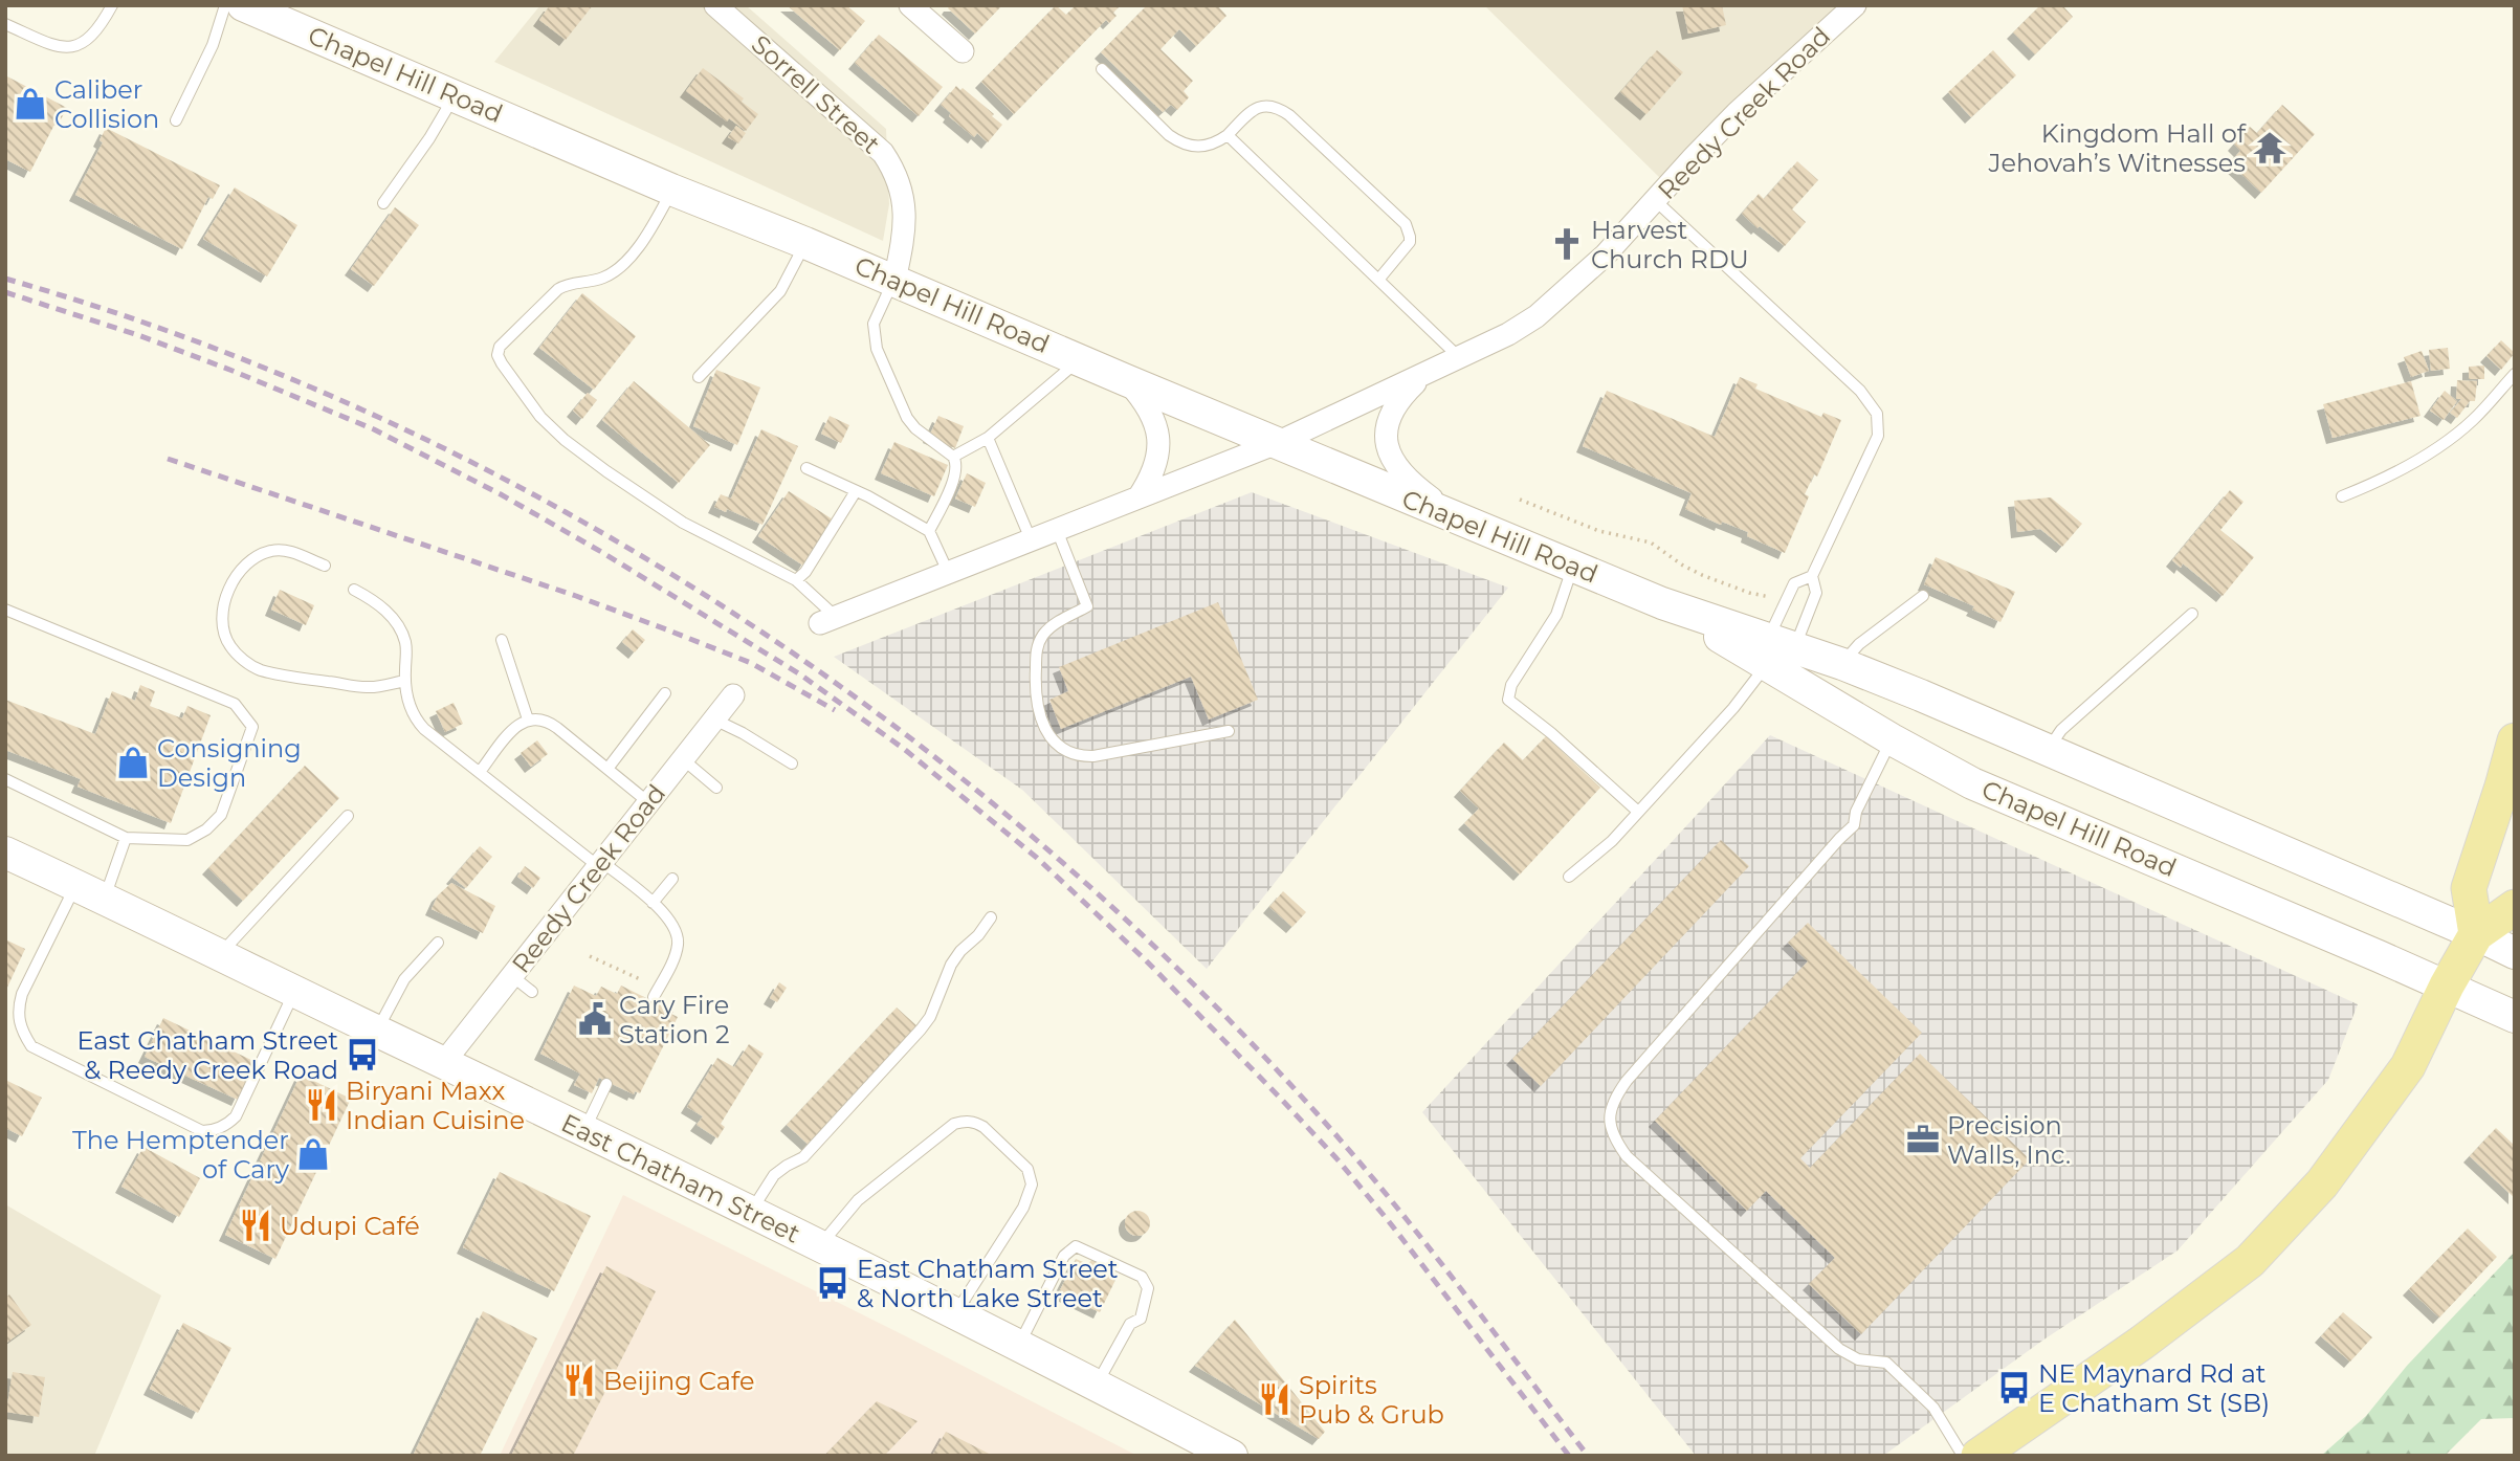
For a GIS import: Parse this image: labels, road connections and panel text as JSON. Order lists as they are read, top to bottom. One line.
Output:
{"streets":{"main road":["Chapel Hill Road","East Chatham Street"],"street":["Sorrell Street","Reedy Creek Road"]},"crossings":[["Chapel Hill Road","Sorrell Street"],["Chapel Hill Road","Reedy Creek Road"],["Reedy Creek Road","East Chatham Street"]],"places":{"shop":["Caliber Collision","Consigning Design","The Hemptender of Cary"],"temple":["Kingdom Hall of Jehovah’s Witnesses"],"church":["Harvest Church RDU"],"public building":["Cary Fire Station 2"],"bus stop":["East Chatham Street & Reedy Creek Road","East Chatham Street & North Lake Street","NE Maynard Rd at E Chatham St (SB)"],"restaurant":["Biryani Maxx Indian Cuisine","Udupi Café","Beijing Cafe","Spirits Pub & Grub"],"office":["Precision Walls, Inc."]}}
